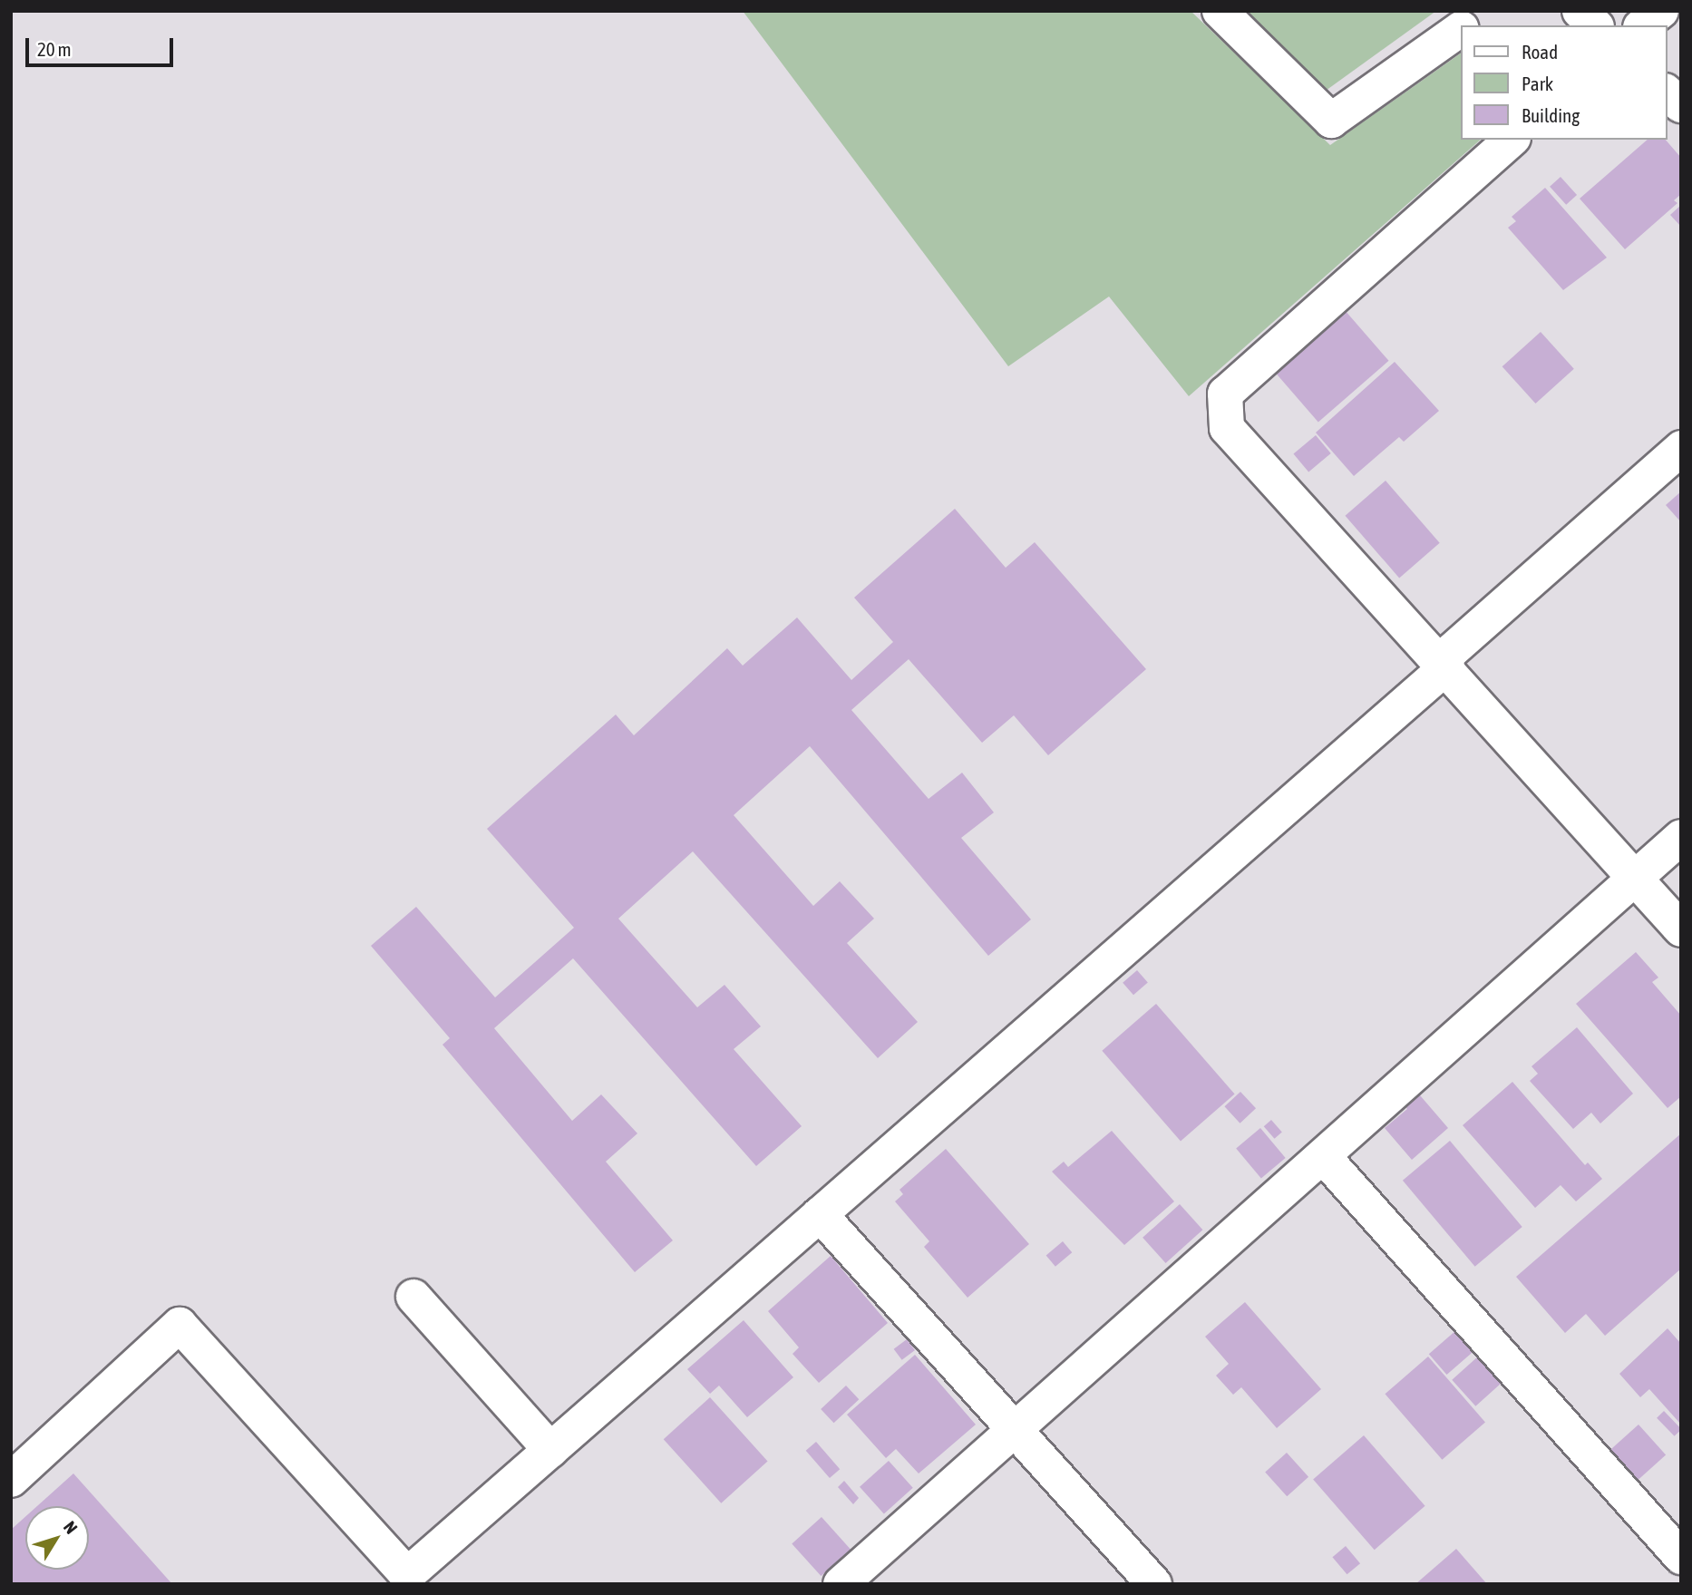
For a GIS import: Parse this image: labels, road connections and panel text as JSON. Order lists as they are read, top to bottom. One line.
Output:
{"legend":["Road","Park","Building"],"scale_bar":"20 m","north":"top right"}
